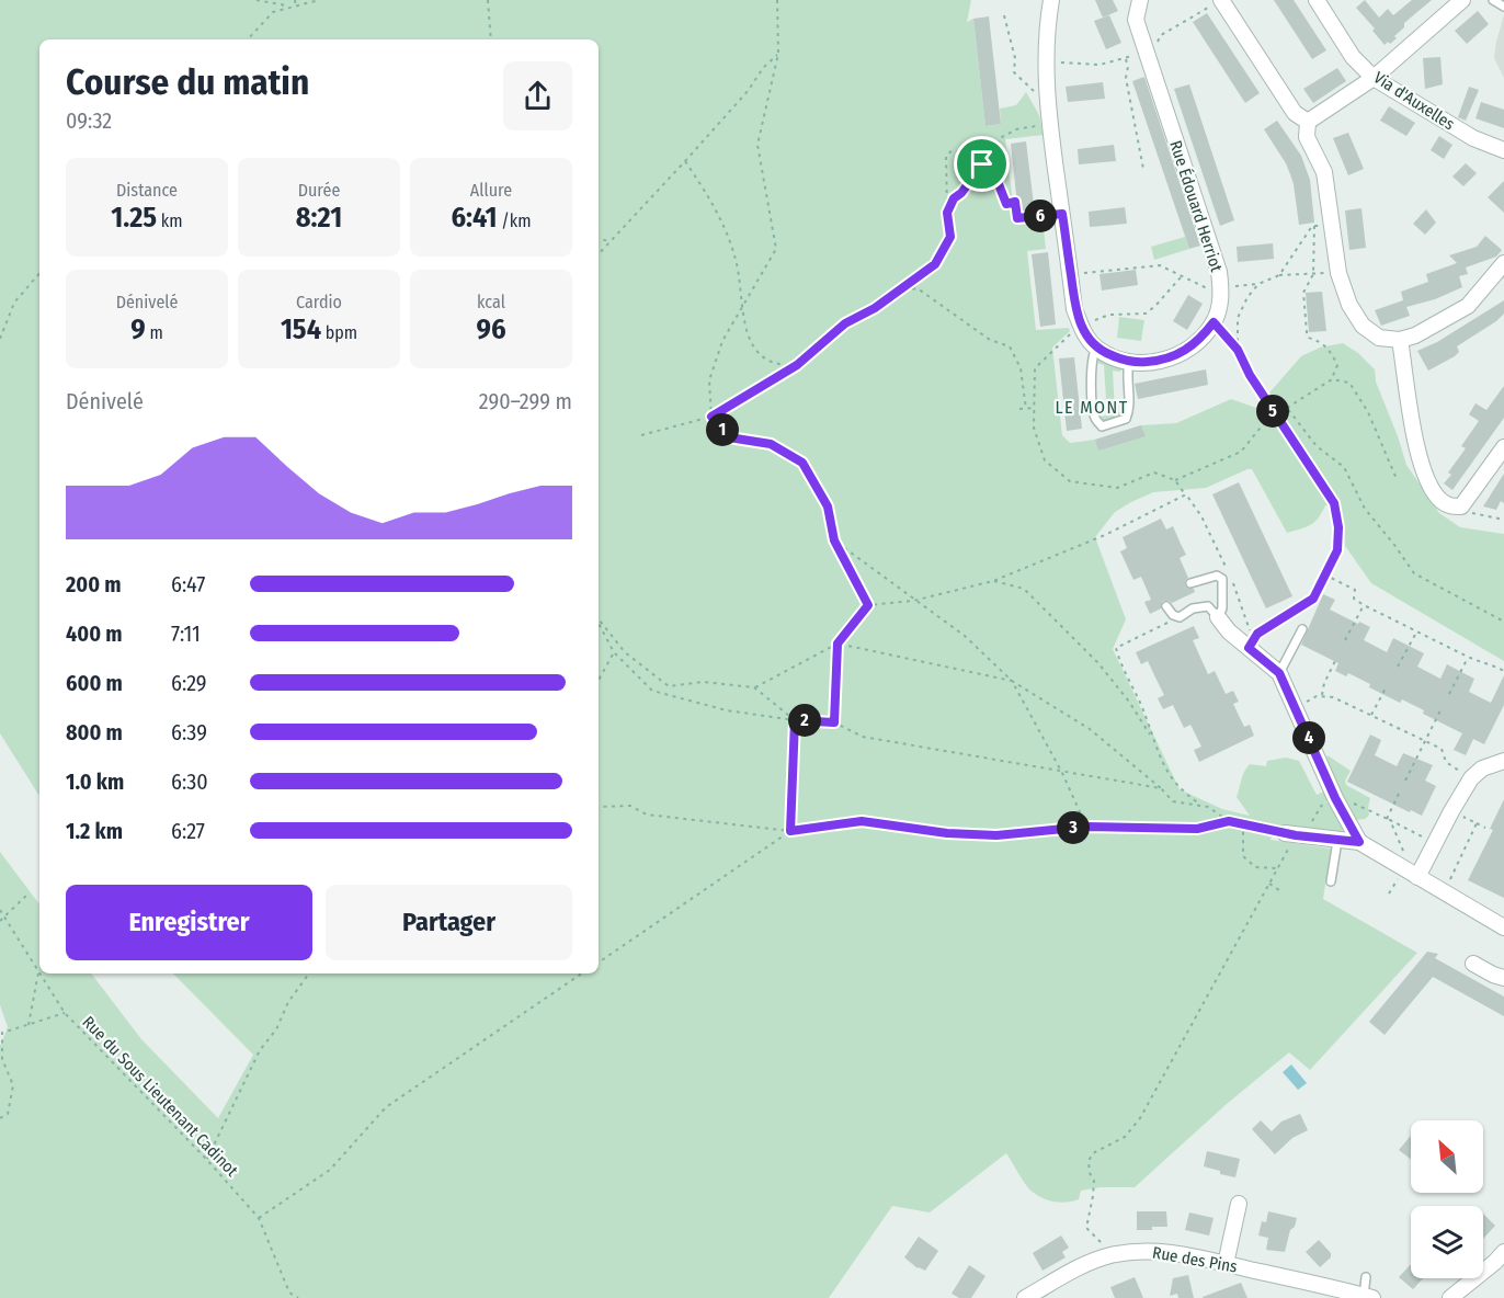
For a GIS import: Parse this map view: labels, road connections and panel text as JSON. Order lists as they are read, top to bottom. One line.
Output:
{"streets":{"street":["Via d'Auxelles","Rue Édouard Herriot","Rue des Pins"],"path":["Rue du Sous Lieutenant Cadinot"]},"districts":["LE MONT"],"north":"top left","page":{"heading":["Course du matin","09:32"],"stats":[["Distance","1.25 km"],["Durée","8:21"],["Allure","6:41 /km"],["Dénivelé","9 m"],["Cardio","154 bpm"],["kcal","96"]],"pins":["6","5","1","2","4","3"],"chart":["Dénivelé","290–299 m"],"list":[{"name":"200 m","note":"6:47"},{"name":"400 m","note":"7:11"},{"name":"600 m","note":"6:29"},{"name":"800 m","note":"6:39"},{"name":"1.0 km","note":"6:30"},{"name":"1.2 km","note":"6:27"}],"buttons":["Enregistrer","Partager"]}}
